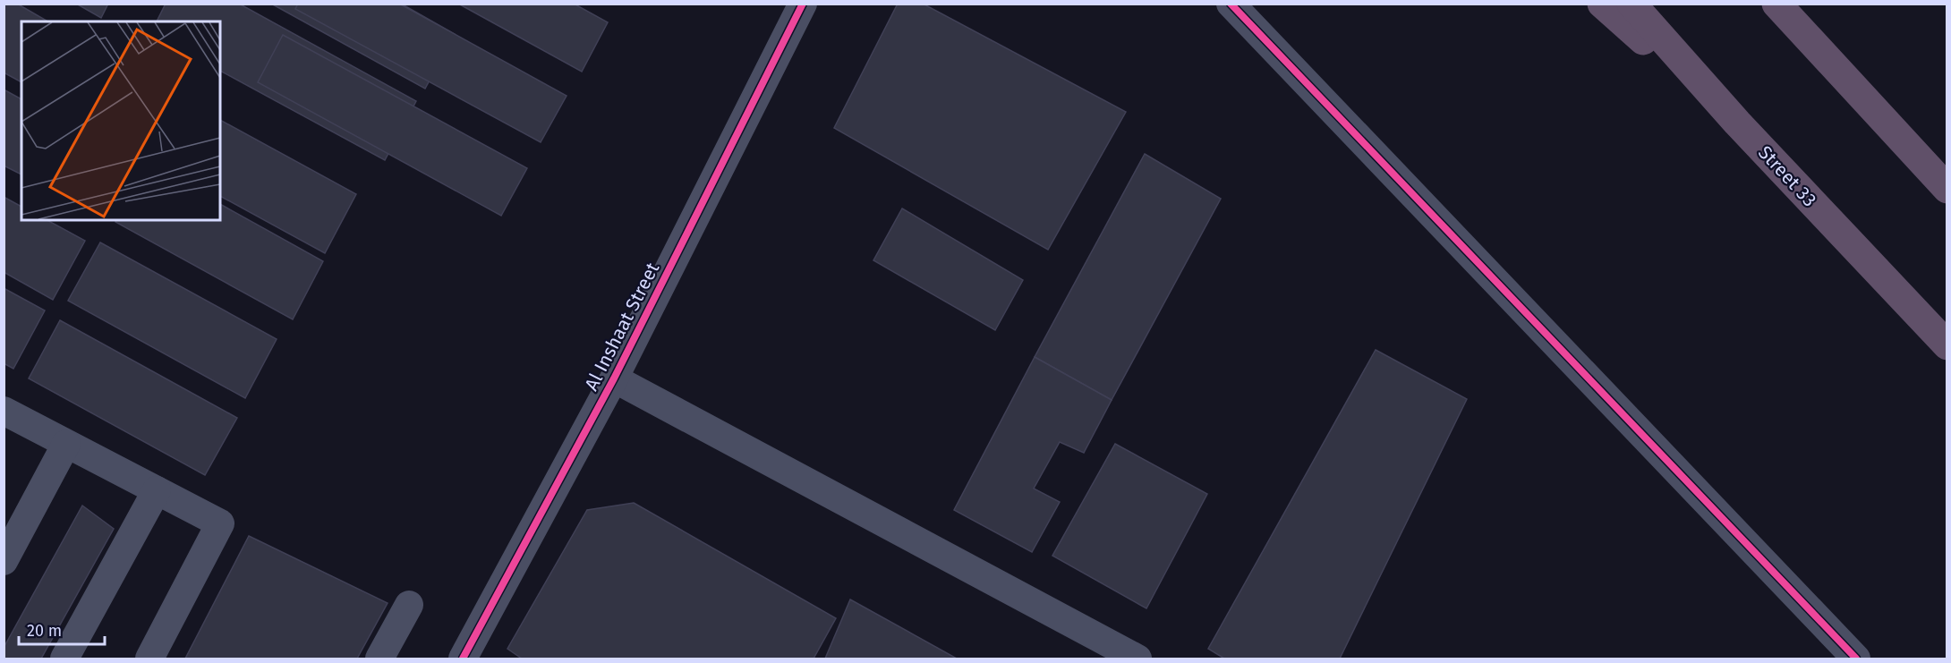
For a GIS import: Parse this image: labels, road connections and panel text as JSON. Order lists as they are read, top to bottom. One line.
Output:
{"streets":{"highway":["Street 33"],"street":["Al Inshaat Street"]},"scale_bar":"20 m"}
